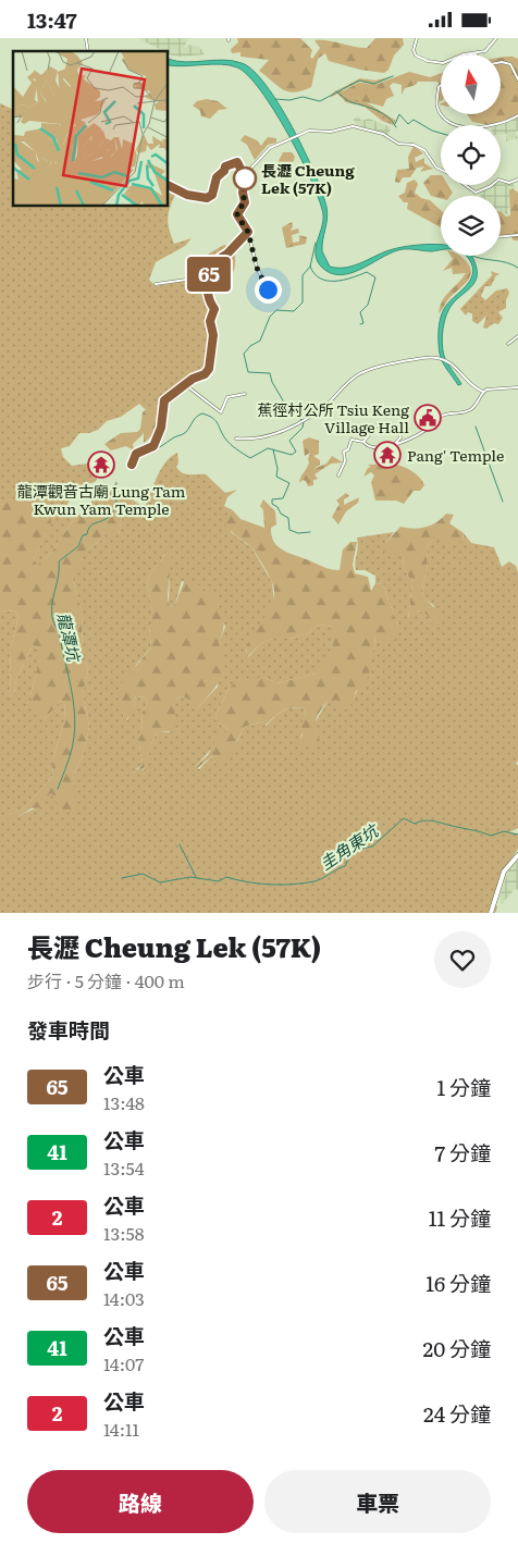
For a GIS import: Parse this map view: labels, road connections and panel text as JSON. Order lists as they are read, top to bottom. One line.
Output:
{"water":["龍潭坑","圭角東坑"],"places":{"other":["長瀝 Cheung Lek (57K)"],"public building":["蕉徑村公所 Tsiu Keng Village Hall"],"temple":["Pang' Temple","龍潭觀音古廟 Lung Tam Kwun Yam Temple"]},"lines":["bus line 65"],"north":"top","page":{"status":"13:47","on_map":"65","heading":[["長瀝 Cheung Lek (57K)","步行 · 5 分鐘 · 400 m"],"發車時間"],"list":[{"mark":"65","name":"公車","note":"13:48","value":"1 分鐘"},{"mark":"41","name":"公車","note":"13:54","value":"7 分鐘"},{"mark":"2","name":"公車","note":"13:58","value":"11 分鐘"},{"mark":"65","name":"公車","note":"14:03","value":"16 分鐘"},{"mark":"41","name":"公車","note":"14:07","value":"20 分鐘"},{"mark":"2","name":"公車","note":"14:11","value":"24 分鐘"}],"buttons":["路線","車票"]}}
